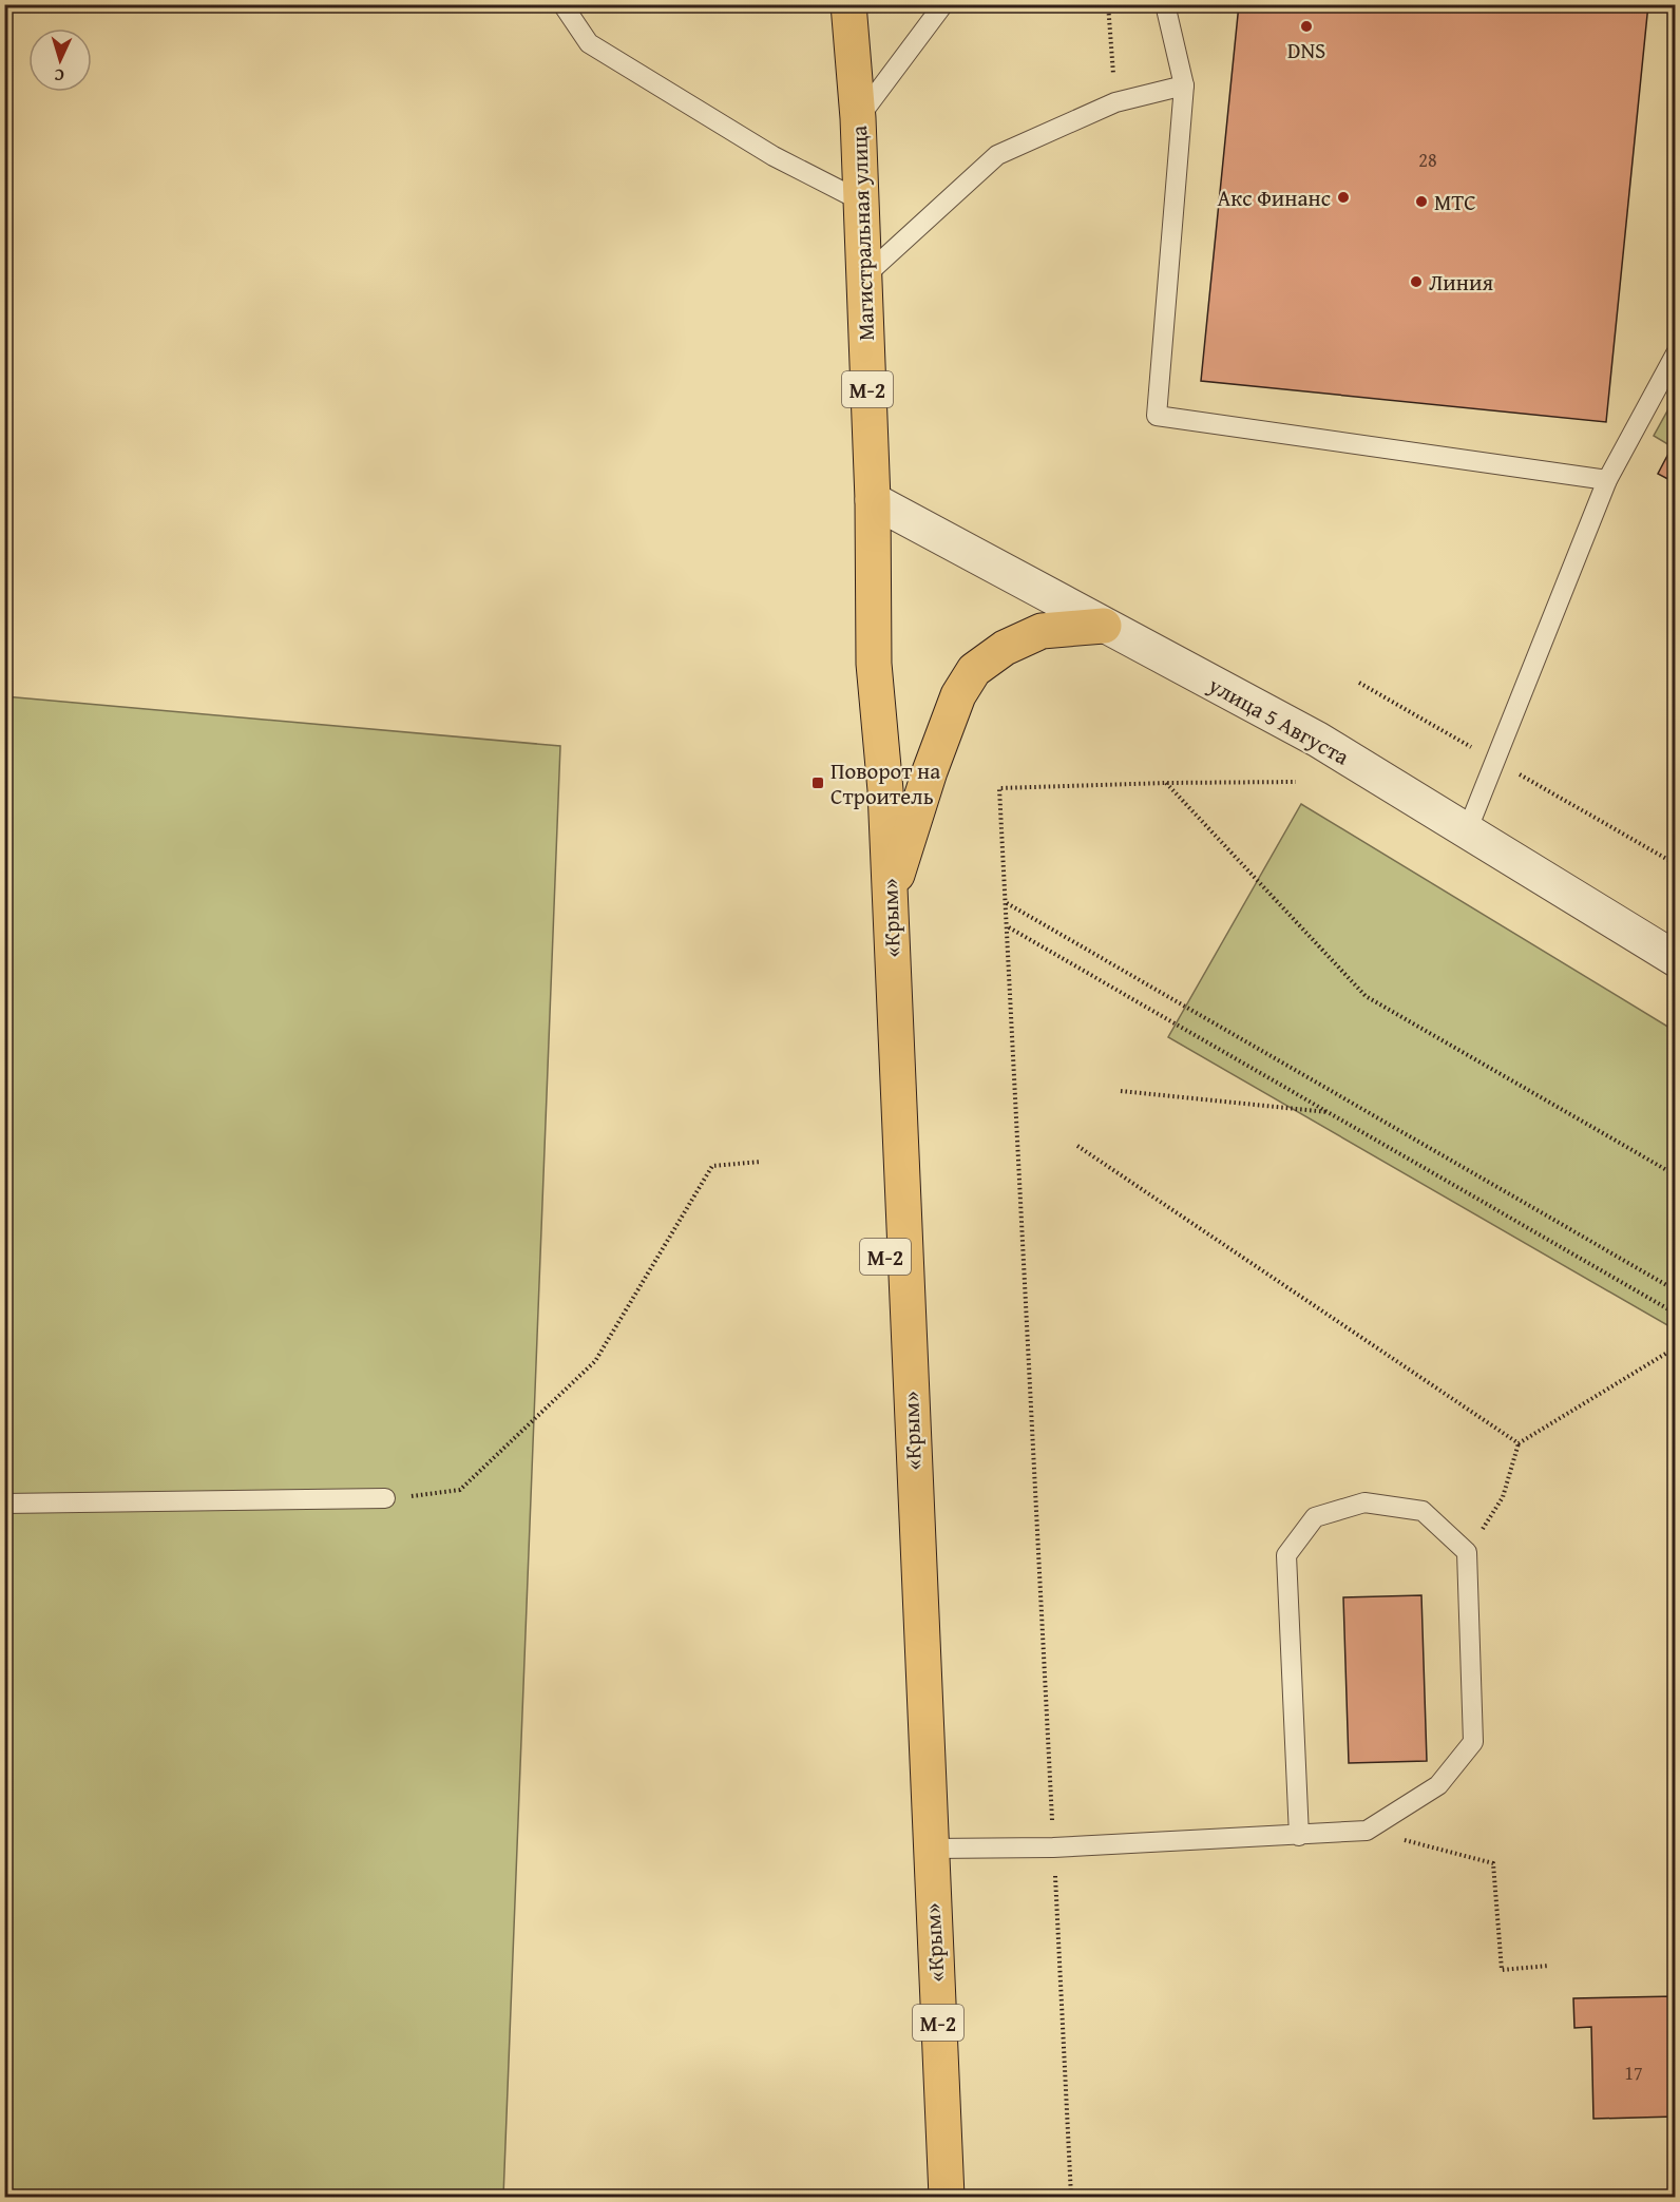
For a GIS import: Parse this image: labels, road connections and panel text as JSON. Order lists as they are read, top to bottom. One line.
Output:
{"streets":{"highway":["Магистральная улица","М-2","«Крым»"],"street":["улица 5 Августа"]},"crossings":[["Магистральная улица","улица 5 Августа"],["Магистральная улица","«Крым»"],["улица 5 Августа","«Крым»"]],"places":{"other":["DNS","Акс Финанс","МТС","Линия"],"transit":["Поворот на Строитель"]},"house_numbers":["28","17"],"north":"bottom"}
